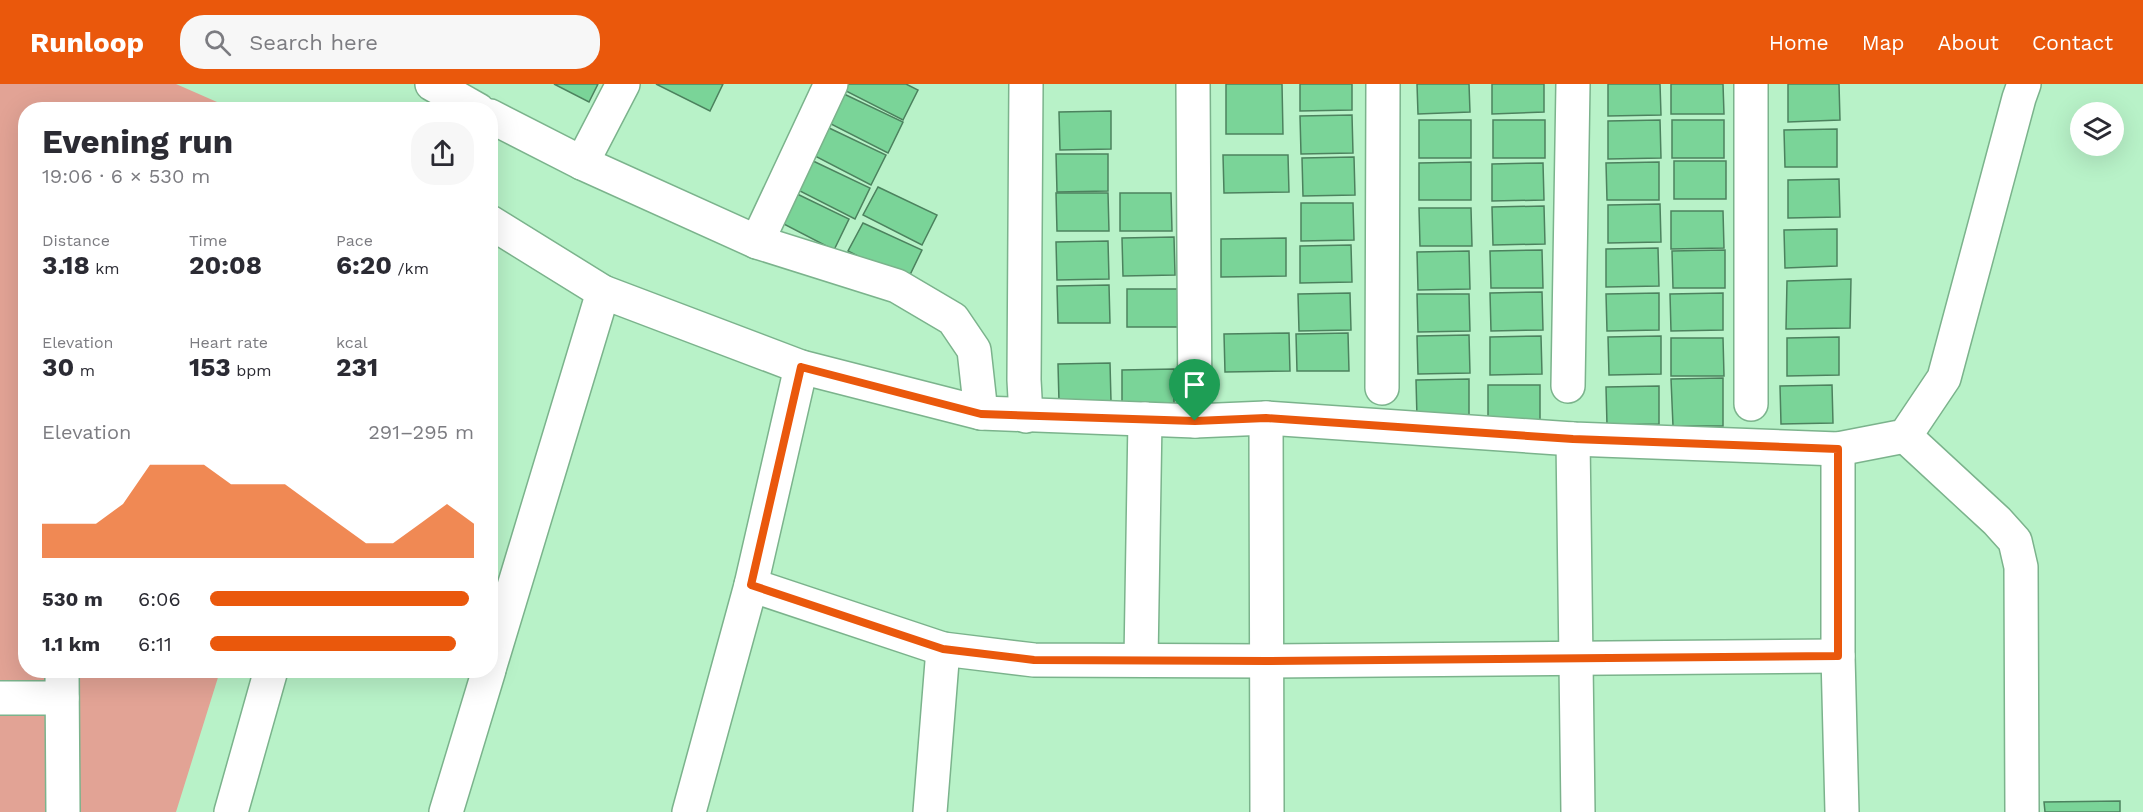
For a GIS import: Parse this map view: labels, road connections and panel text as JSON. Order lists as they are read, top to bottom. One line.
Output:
{"page":{"header":"Runloop","search":"Search here","nav":["Home","Map","About","Contact"],"heading":["Evening run","19:06 · 6 × 530 m"],"stats":[["Distance","3.18 km"],["Time","20:08"],["Pace","6:20 /km"],["Elevation","30 m"],["Heart rate","153 bpm"],["kcal","231"]],"chart":["Elevation","291–295 m"],"list":[{"name":"530 m","note":"6:06"},{"name":"1.1 km","note":"6:11"}]}}
